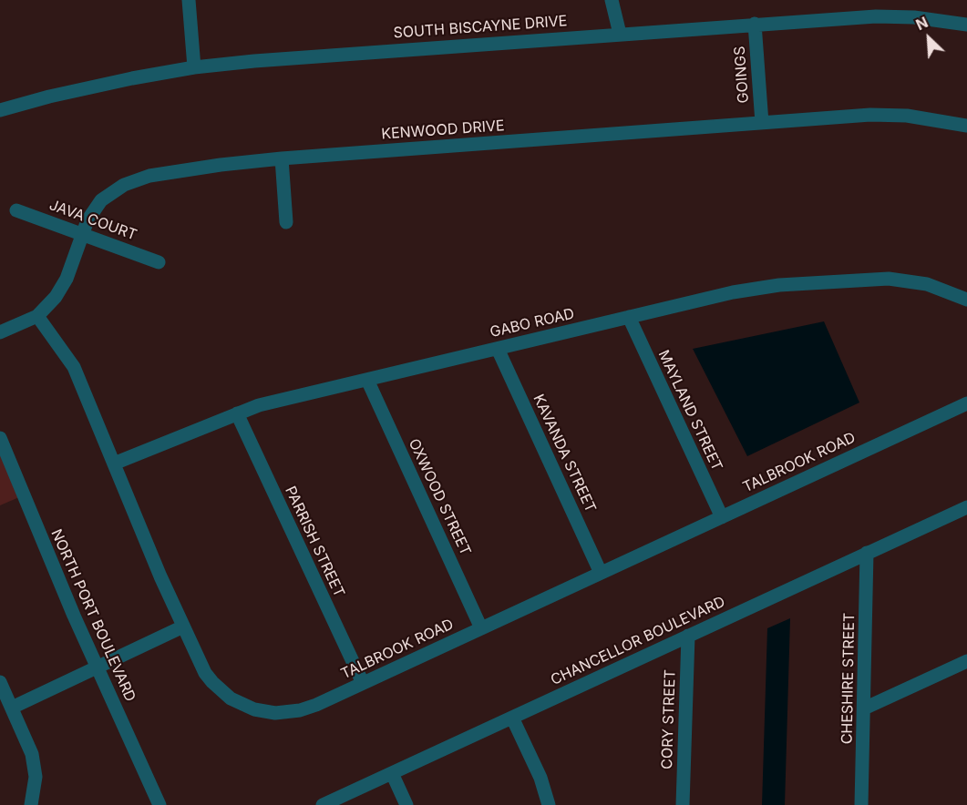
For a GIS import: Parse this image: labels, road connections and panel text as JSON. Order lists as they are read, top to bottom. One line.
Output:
{"streets":{"street":["SOUTH BISCAYNE DRIVE","GOINGS","KENWOOD DRIVE","JAVA COURT","GABO ROAD","MAYLAND STREET","KAVANDA STREET","TALBROOK ROAD","OXWOOD STREET","PARRISH STREET","NORTH PORT BOULEVARD","CHANCELLOR BOULEVARD","CHESHIRE STREET","CORY STREET"]},"crossings":[["SOUTH BISCAYNE DRIVE","GOINGS"],["GOINGS","KENWOOD DRIVE"],["KENWOOD DRIVE","JAVA COURT"],["KENWOOD DRIVE","TALBROOK ROAD"],["GABO ROAD","MAYLAND STREET"],["GABO ROAD","KAVANDA STREET"],["GABO ROAD","TALBROOK ROAD"],["GABO ROAD","OXWOOD STREET"],["GABO ROAD","PARRISH STREET"],["MAYLAND STREET","TALBROOK ROAD"],["KAVANDA STREET","TALBROOK ROAD"],["TALBROOK ROAD","OXWOOD STREET"],["TALBROOK ROAD","PARRISH STREET"],["CHANCELLOR BOULEVARD","CHESHIRE STREET"],["CHANCELLOR BOULEVARD","CORY STREET"]],"north":"top left"}
